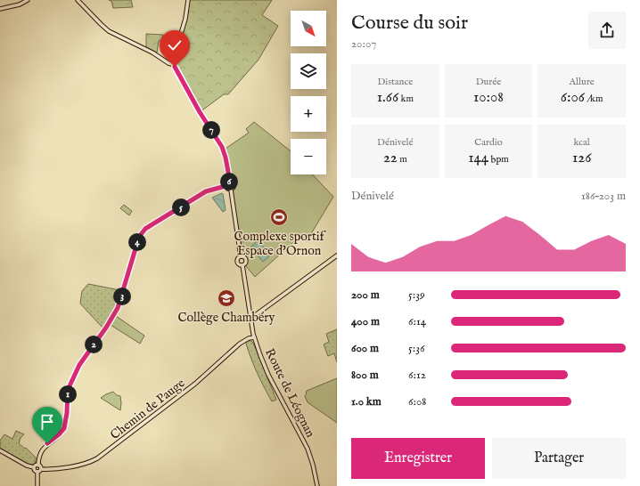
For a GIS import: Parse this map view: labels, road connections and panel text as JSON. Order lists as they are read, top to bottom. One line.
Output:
{"streets":{"street":["Route de Léognan","Chemin de Pauge"]},"crossings":[["Route de Léognan","Chemin de Pauge"]],"places":{"sports":["Complexe sportif Espace d'Ornon"],"school or university":["Collège Chambéry"]},"north":"bottom right","page":{"heading":["Course du soir","20:07"],"map_buttons":["+","−"],"stats":[["Distance","1.66 km"],["Durée","10:08"],["Allure","6:06 /km"],["Dénivelé","22 m"],["Cardio","144 bpm"],["kcal","126"]],"pins":["7","6","5","4","3","2","1"],"chart":["Dénivelé","186–203 m"],"list":[{"name":"200 m","note":"5:39"},{"name":"400 m","note":"6:14"},{"name":"600 m","note":"5:36"},{"name":"800 m","note":"6:12"},{"name":"1.0 km","note":"6:08"}],"buttons":["Enregistrer","Partager"]}}
